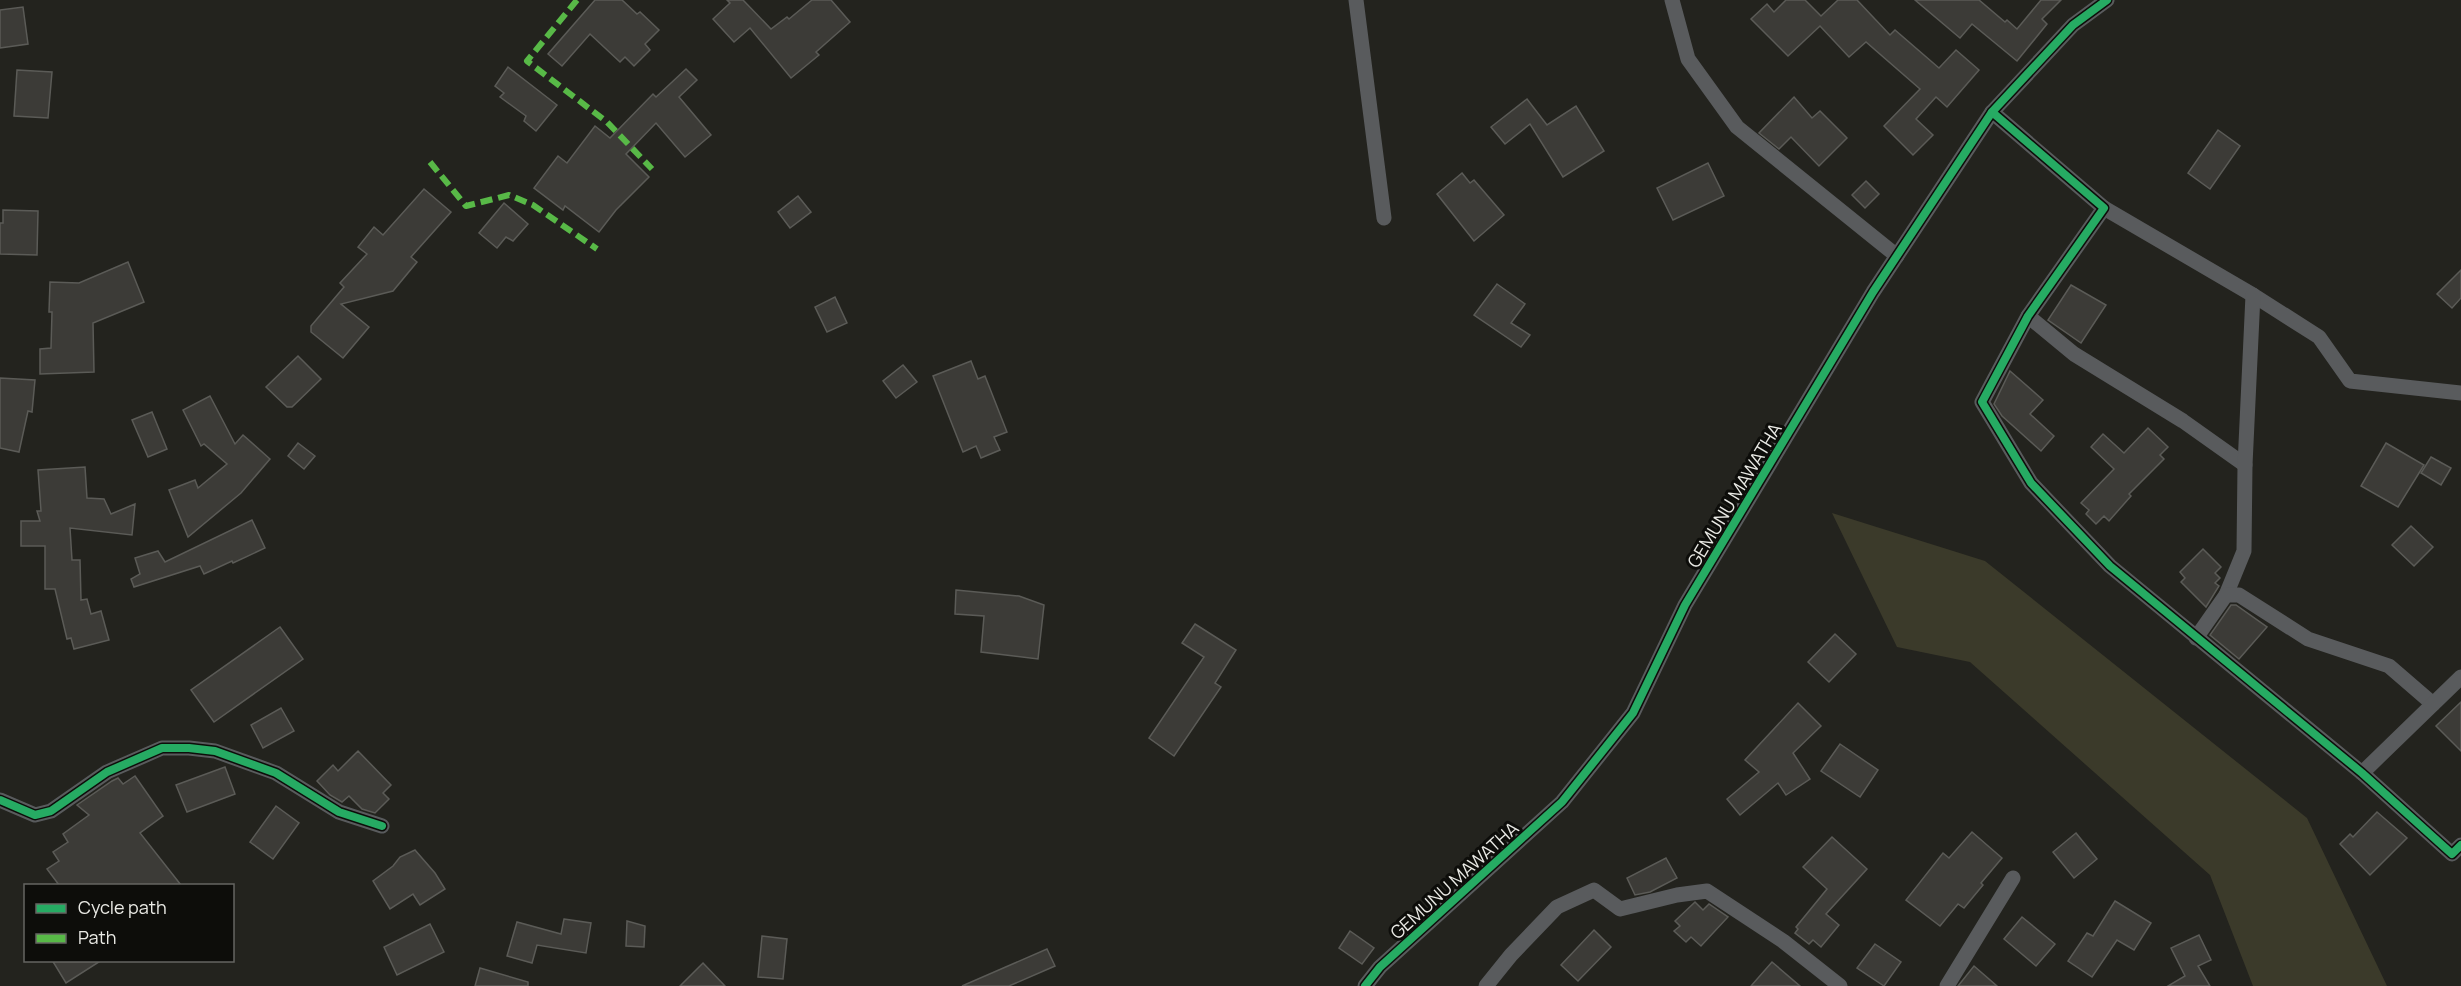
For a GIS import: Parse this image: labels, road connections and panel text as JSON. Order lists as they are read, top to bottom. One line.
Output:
{"streets":{"street":["GEMUNU MAWATHA"]},"legend":["Cycle path","Path"]}
